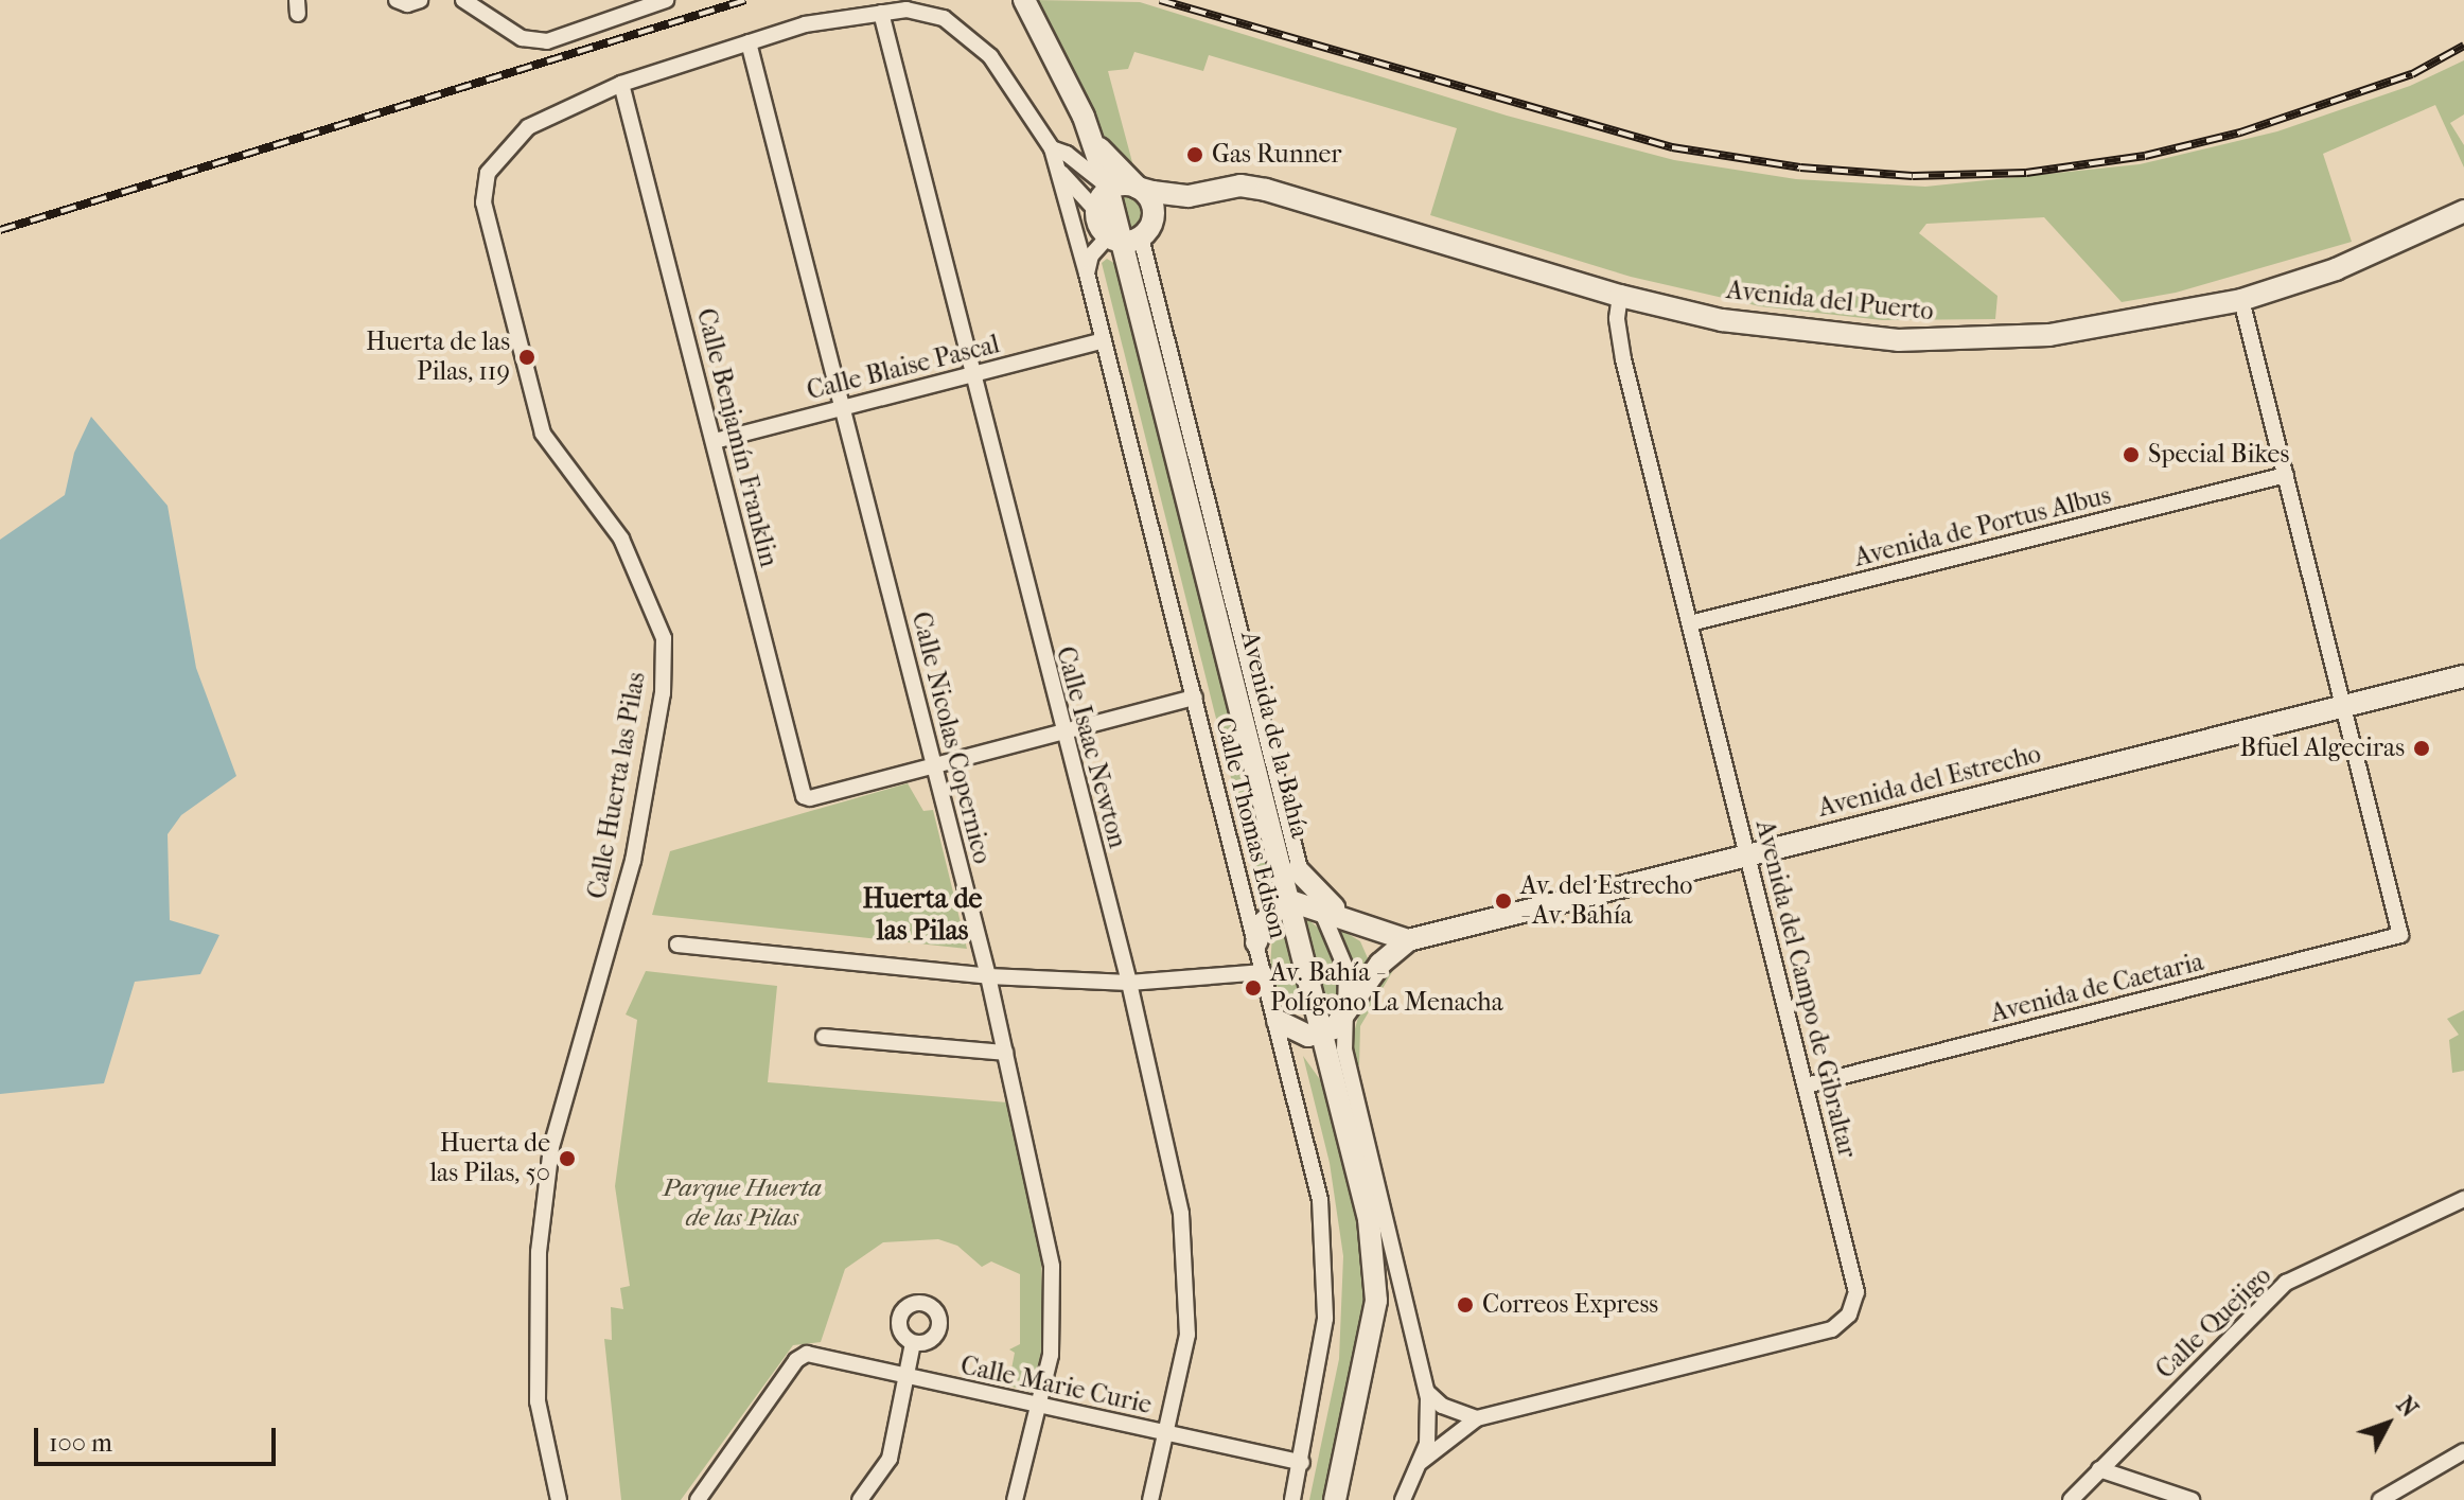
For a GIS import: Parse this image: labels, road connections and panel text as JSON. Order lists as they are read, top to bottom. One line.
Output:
{"streets":{"street":["Avenida del Puerto","Calle Blaise Pascal","Calle Benjamín Franklin","Avenida de Portus Albus","Avenida de la Bahía","Calle Nicolas Copernico","Calle Isaac Newton","Avenida del Estrecho","Calle Huerta las Pilas","Calle Thomas Edison","Avenida de Caetaria","Avenida del Campo de Gibraltar","Calle Quejigo","Calle Marie Curie"]},"crossings":[["Avenida del Puerto","Avenida del Campo de Gibraltar"],["Calle Blaise Pascal","Calle Benjamín Franklin"],["Calle Blaise Pascal","Calle Nicolas Copernico"],["Calle Blaise Pascal","Calle Isaac Newton"],["Calle Blaise Pascal","Calle Thomas Edison"],["Calle Benjamín Franklin","Calle Nicolas Copernico"],["Calle Benjamín Franklin","Calle Huerta las Pilas"],["Avenida de Portus Albus","Avenida del Campo de Gibraltar"],["Avenida de la Bahía","Avenida del Campo de Gibraltar"],["Calle Nicolas Copernico","Calle Huerta las Pilas"],["Calle Nicolas Copernico","Calle Marie Curie"],["Calle Isaac Newton","Calle Huerta las Pilas"],["Calle Isaac Newton","Calle Marie Curie"],["Avenida del Estrecho","Avenida de Caetaria"],["Avenida del Estrecho","Avenida del Campo de Gibraltar"],["Calle Thomas Edison","Calle Marie Curie"],["Avenida de Caetaria","Avenida del Campo de Gibraltar"]],"districts":["Huerta de las Pilas"],"parks":["Parque Huerta de las Pilas"],"places":["Gas Runner","Huerta de las Pilas, 119","Special Bikes","Bfuel Algeciras","Av. del Estrecho - Av. Bahía","Av. Bahía - Polígono La Menacha","Huerta de las Pilas, 50","Correos Express"],"scale_bar":"100 m","north":"top right"}
